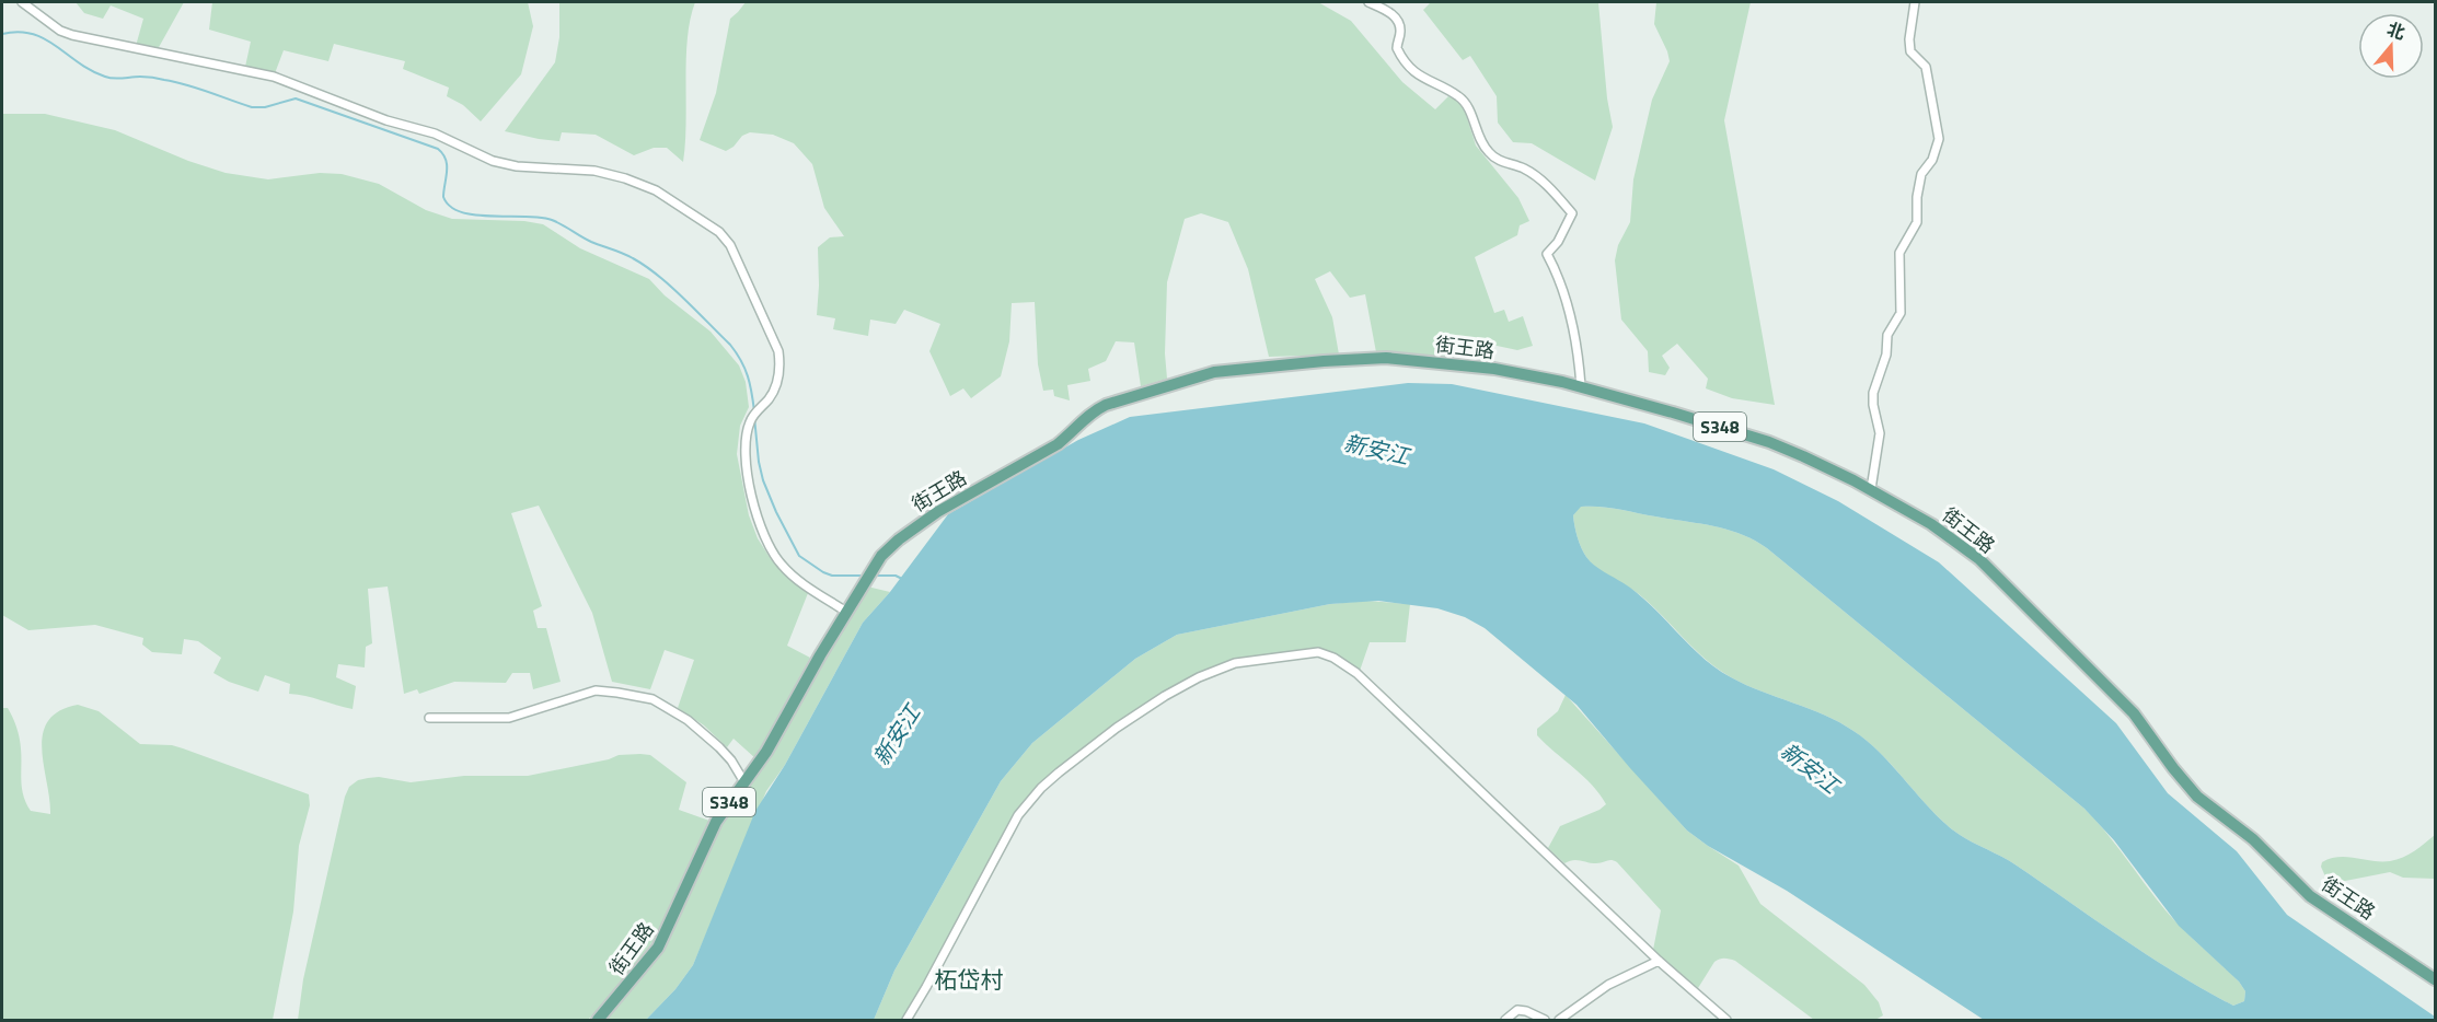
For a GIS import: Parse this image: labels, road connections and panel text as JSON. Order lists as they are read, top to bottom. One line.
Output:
{"streets":{"main road":["街王路","S348"]},"districts":["柘岱村"],"water":["新安江"],"north":"top"}
